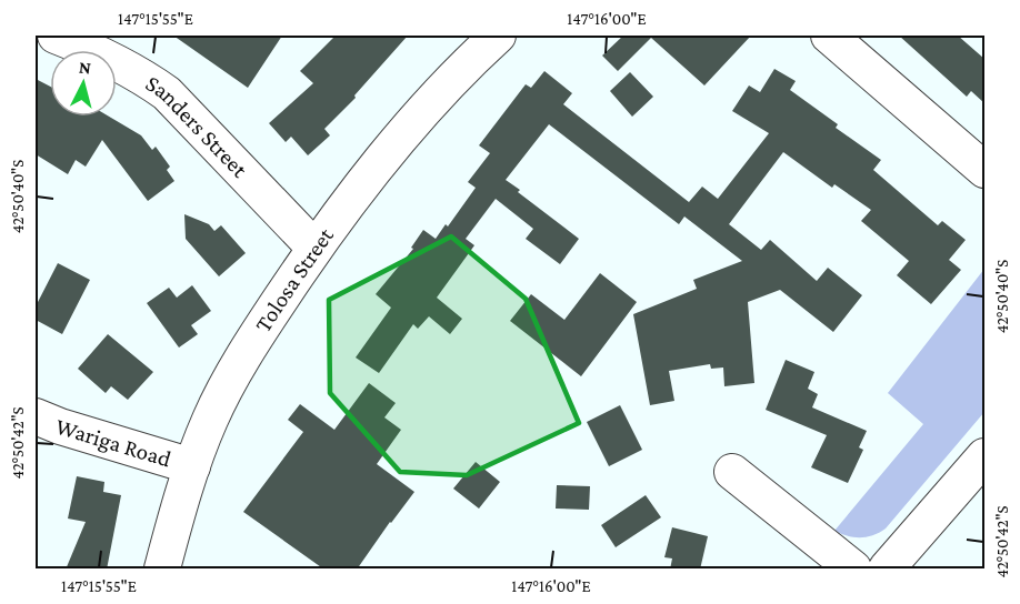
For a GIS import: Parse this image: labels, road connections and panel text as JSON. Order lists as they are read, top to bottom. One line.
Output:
{"streets":{"street":["Sanders Street","Tolosa Street","Wariga Road"]},"crossings":[["Sanders Street","Tolosa Street"],["Tolosa Street","Wariga Road"]],"north":"top","coordinates":["147°15'55\"E","147°16'00\"E","42°50'40\"S","42°50'42\"S"]}
